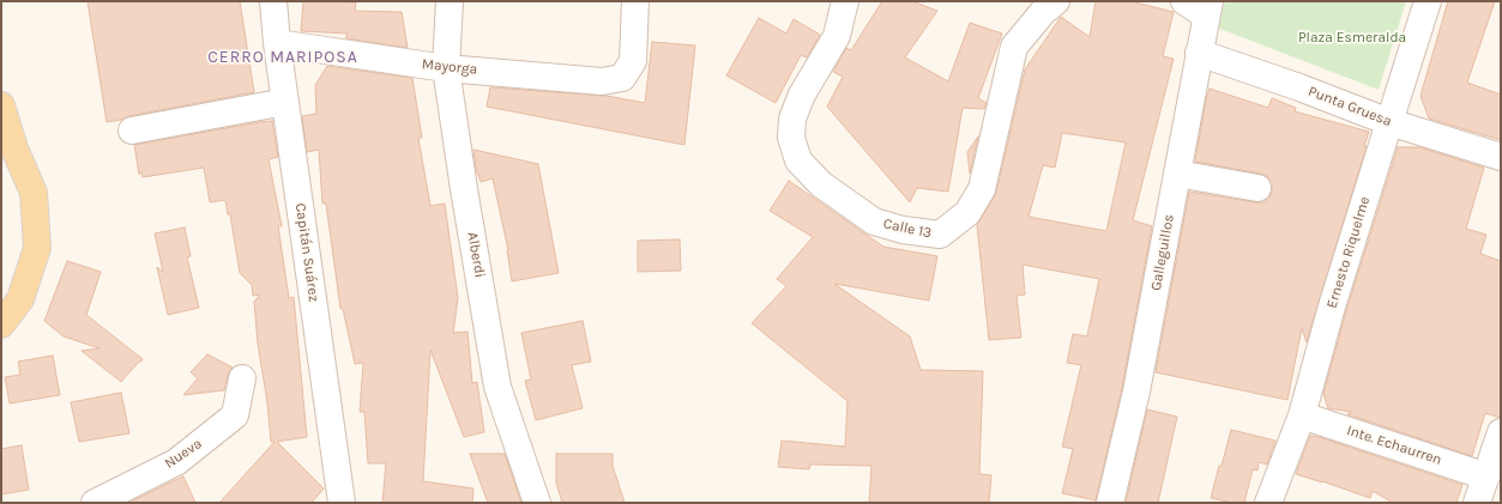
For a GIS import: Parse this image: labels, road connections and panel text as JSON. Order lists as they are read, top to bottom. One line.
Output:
{"streets":{"street":["Mayorga","Punta Gruesa","Calle 13","Capitán Suárez","Galleguillos","Ernesto Riquelme","Alberdi","Inte. Echaurren","Nueva"]},"crossings":[["Mayorga","Capitán Suárez"],["Mayorga","Alberdi"],["Punta Gruesa","Galleguillos"],["Punta Gruesa","Ernesto Riquelme"],["Ernesto Riquelme","Inte. Echaurren"]],"districts":["CERRO MARIPOSA"],"parks":["Plaza Esmeralda"]}
